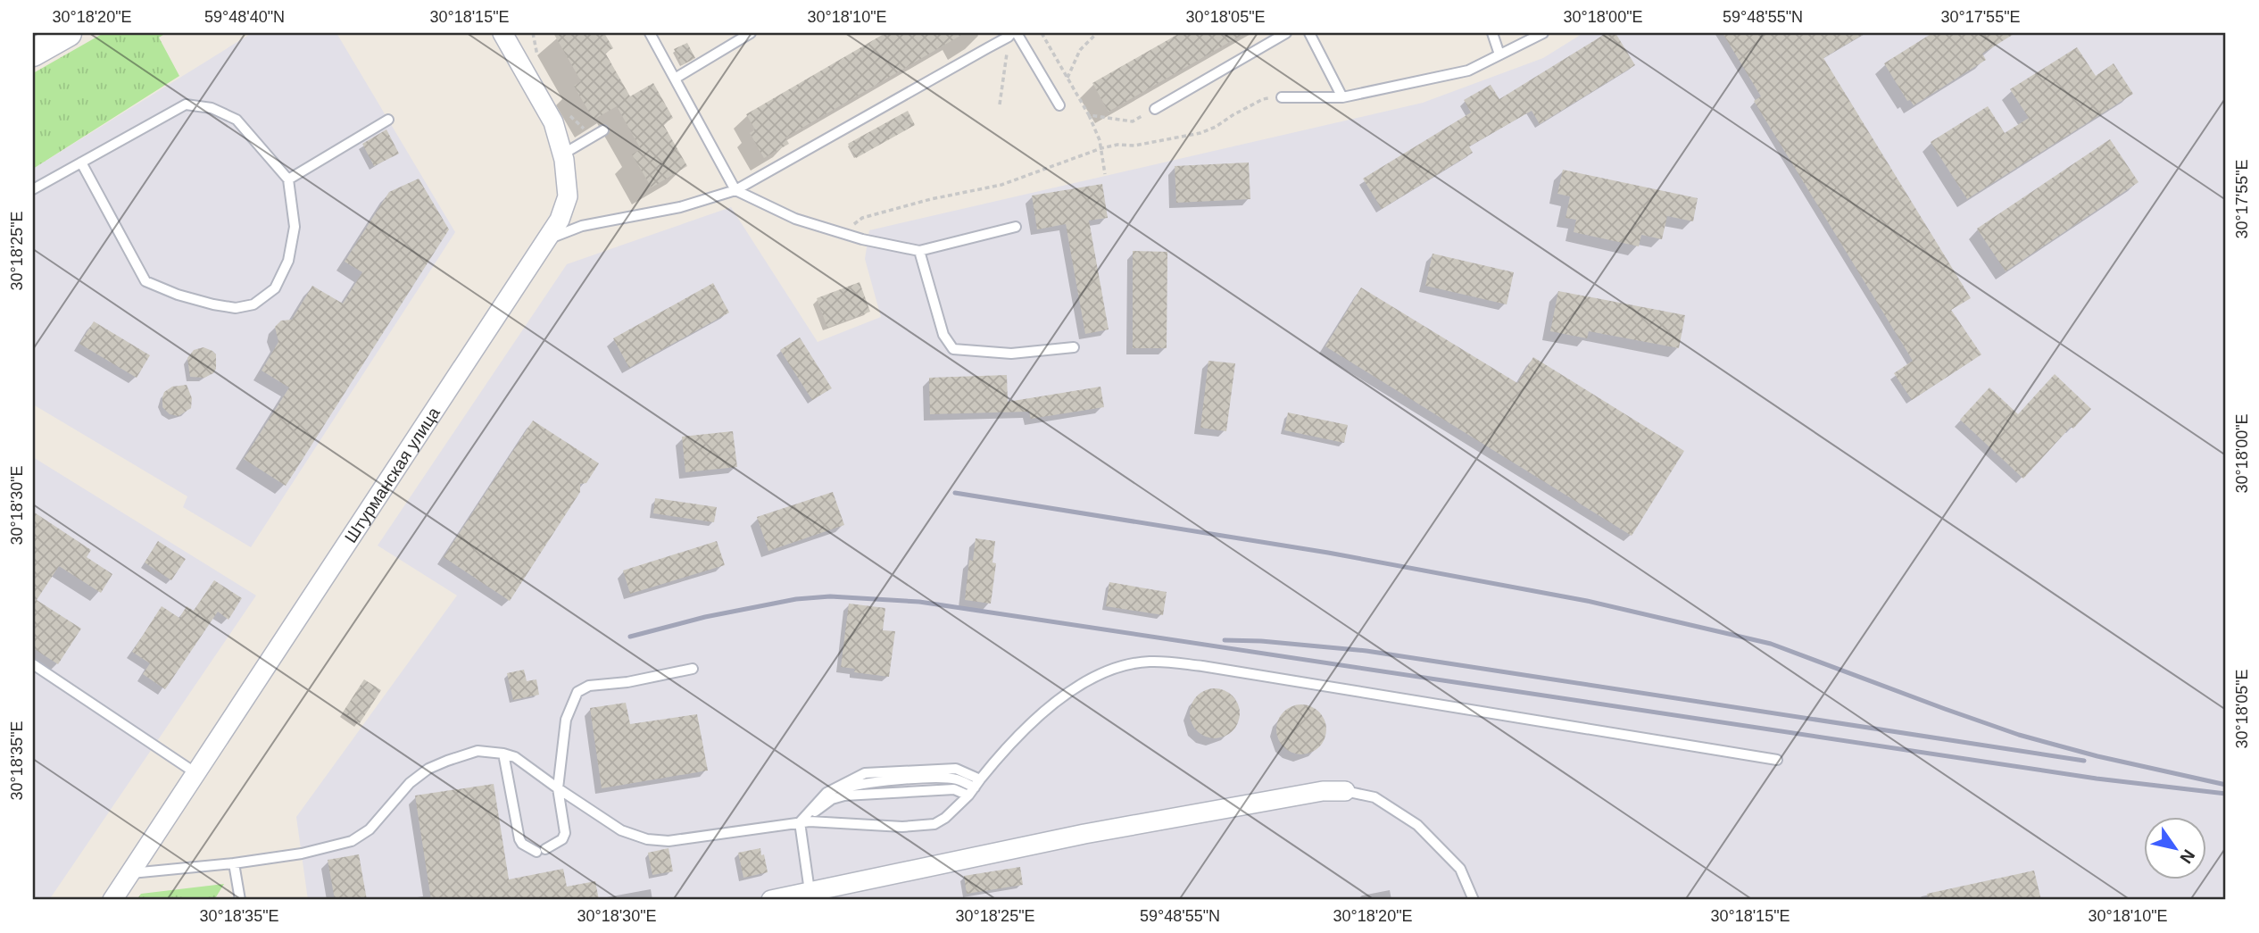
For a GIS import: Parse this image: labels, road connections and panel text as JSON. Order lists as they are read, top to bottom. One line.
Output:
{"streets":{"street":["Штурманская улица"]},"north":"bottom right","coordinates":["30°18'20\"E","59°48'40\"N","30°18'15\"E","30°18'10\"E","30°18'05\"E","30°18'00\"E","59°48'55\"N","30°17'55\"E","30°18'25\"E","30°18'30\"E","30°18'35\"E"]}
